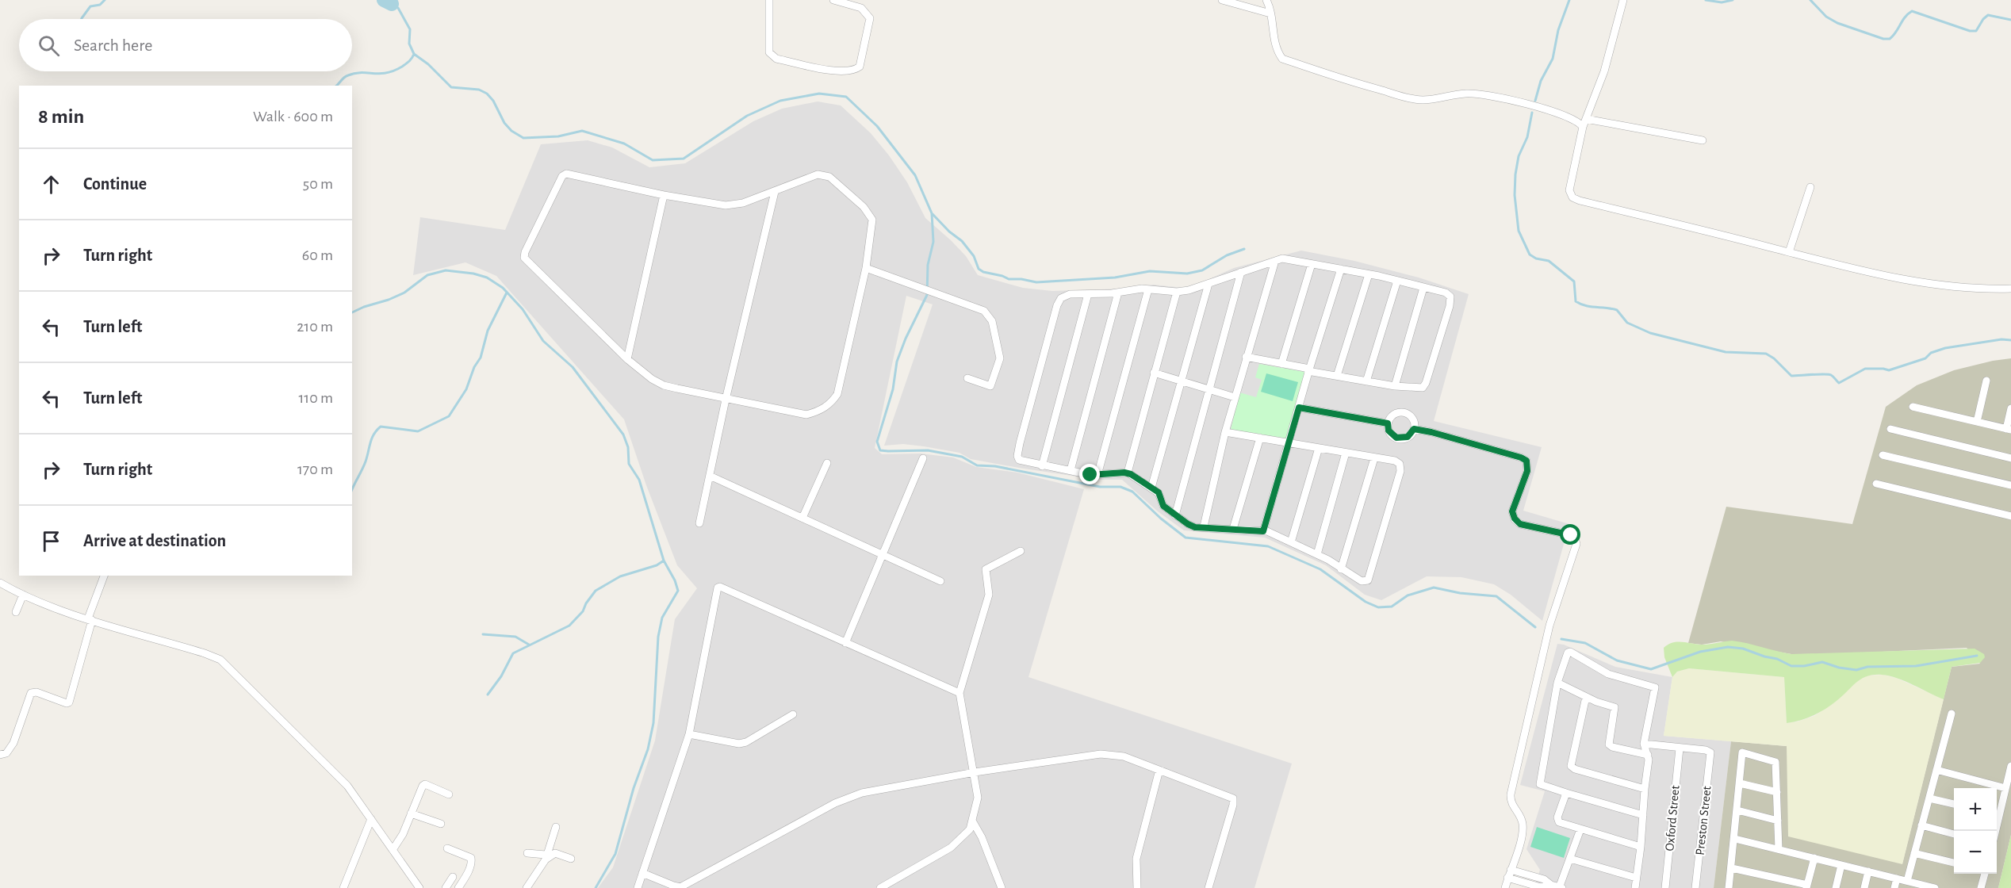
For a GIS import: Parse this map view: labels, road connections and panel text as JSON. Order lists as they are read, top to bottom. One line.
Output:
{"streets":{"street":["Oxford Street","Preston Street"]},"crossings":[["Oxford Street","Preston Street"]],"page":{"search":"Search here","heading":["8 min","Walk · 600 m"],"list":[["Continue","50 m"],["Turn right","60 m"],["Turn left","210 m"],["Turn left","110 m"],["Turn right","170 m"],"Arrive at destination"],"map_buttons":["+","−"]}}
